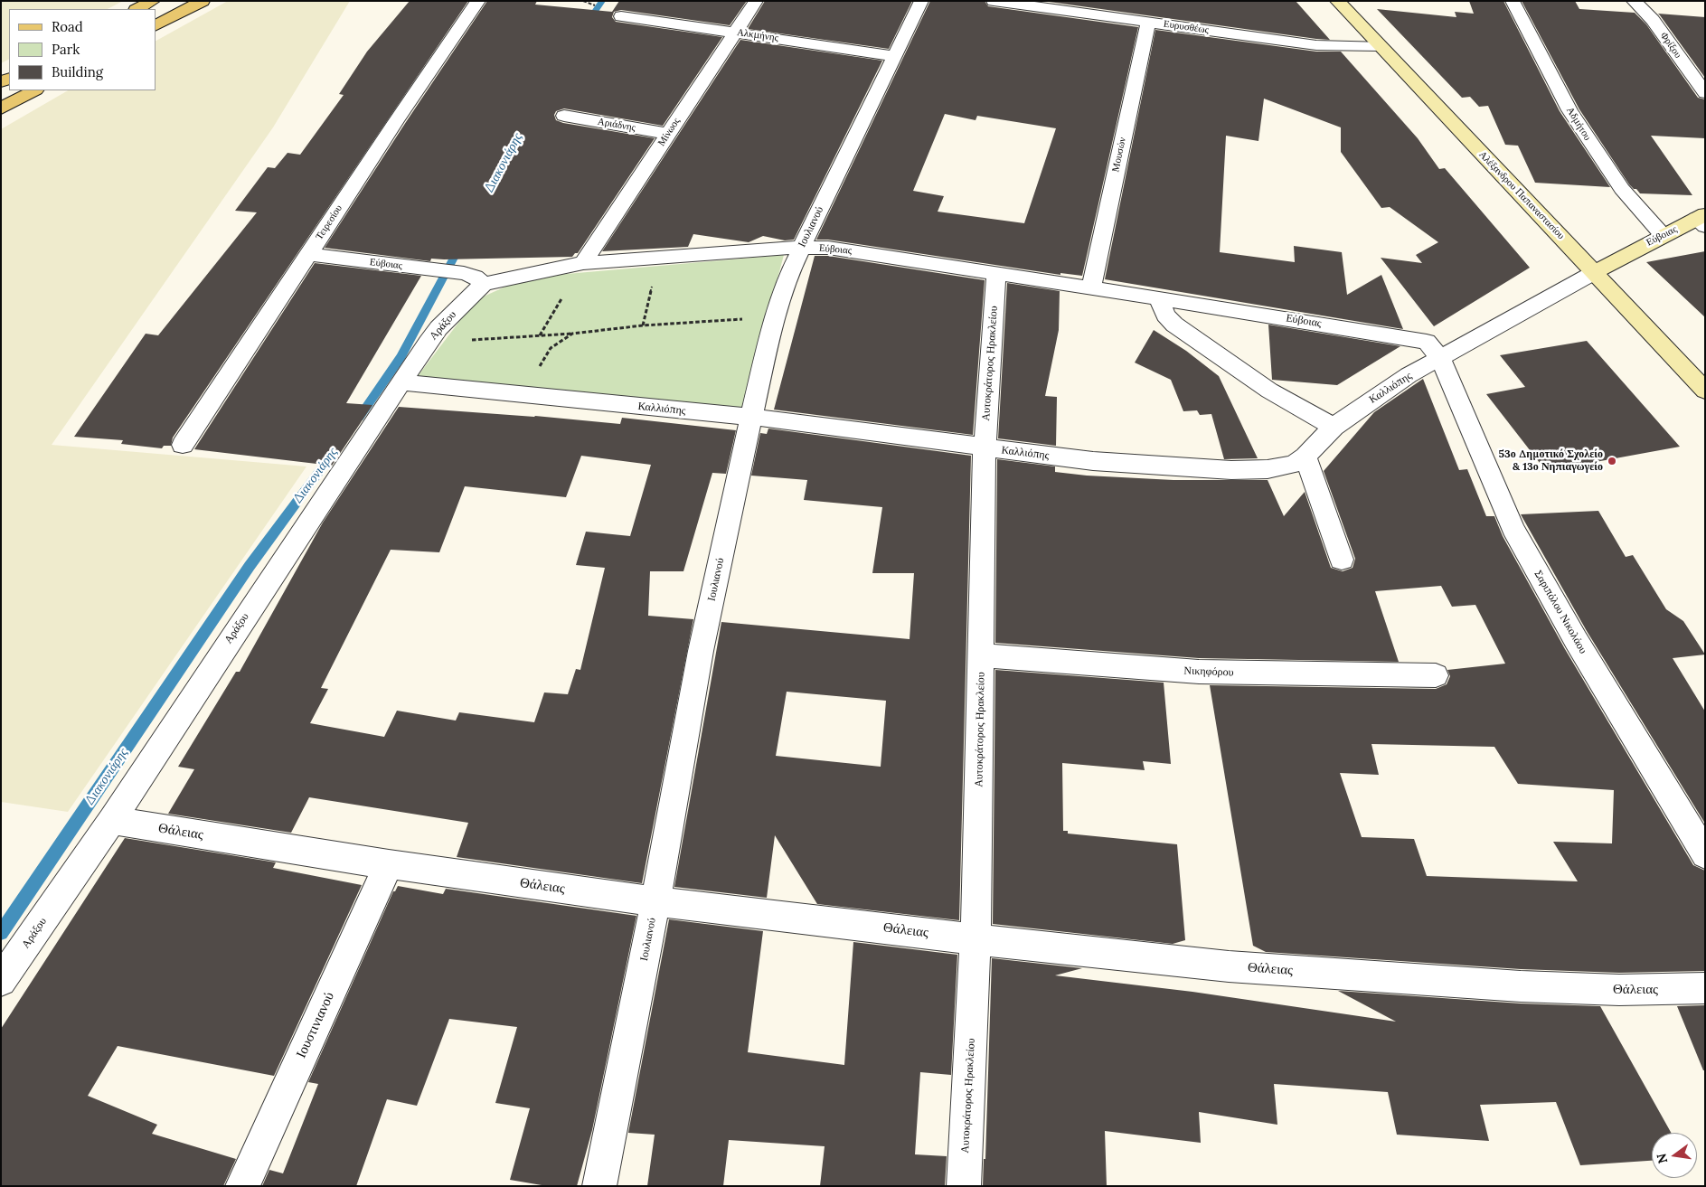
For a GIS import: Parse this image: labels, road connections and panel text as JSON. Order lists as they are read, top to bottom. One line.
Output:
{"streets":{"main road":["Αλέξανδρου Παπαναστασίου","Εύβοιας"],"street":["Ευρυσθέως","Αλκμήνης","Φρίξου","Αδμήτου","Αριάδνης","Μίνωος","Μουσών","Τειρεσίου","Ιουλιανού","Αράξου","Αυτοκράτορος Ηρακλείου","Καλλιόπης","Σαριπόλου Νικολάου","Νικηφόρου","Θάλειας","Ιουστινιανού"]},"crossings":[["Ευρυσθέως","Μουσών"],["Ευρυσθέως","Αλέξανδρου Παπαναστασίου"],["Αλκμήνης","Μίνωος"],["Αλκμήνης","Ιουλιανού"],["Αδμήτου","Εύβοιας"],["Αριάδνης","Μίνωος"],["Μίνωος","Εύβοιας"],["Μουσών","Εύβοιας"],["Αλέξανδρου Παπαναστασίου","Εύβοιας"],["Αλέξανδρου Παπαναστασίου","Καλλιόπης"],["Τειρεσίου","Εύβοιας"],["Ιουλιανού","Εύβοιας"],["Ιουλιανού","Καλλιόπης"],["Ιουλιανού","Θάλειας"],["Εύβοιας","Αράξου"],["Εύβοιας","Αυτοκράτορος Ηρακλείου"],["Εύβοιας","Καλλιόπης"],["Εύβοιας","Σαριπόλου Νικολάου"],["Αράξου","Καλλιόπης"],["Αράξου","Θάλειας"],["Αυτοκράτορος Ηρακλείου","Καλλιόπης"],["Αυτοκράτορος Ηρακλείου","Νικηφόρου"],["Αυτοκράτορος Ηρακλείου","Θάλειας"],["Καλλιόπης","Σαριπόλου Νικολάου"],["Θάλειας","Ιουστινιανού"]],"water":["Διακονιάρης"],"places":["53ο Δημοτικό Σχολείο & 13ο Νηπιαγωγείο"],"legend":["Road","Park","Building"],"north":"left"}
